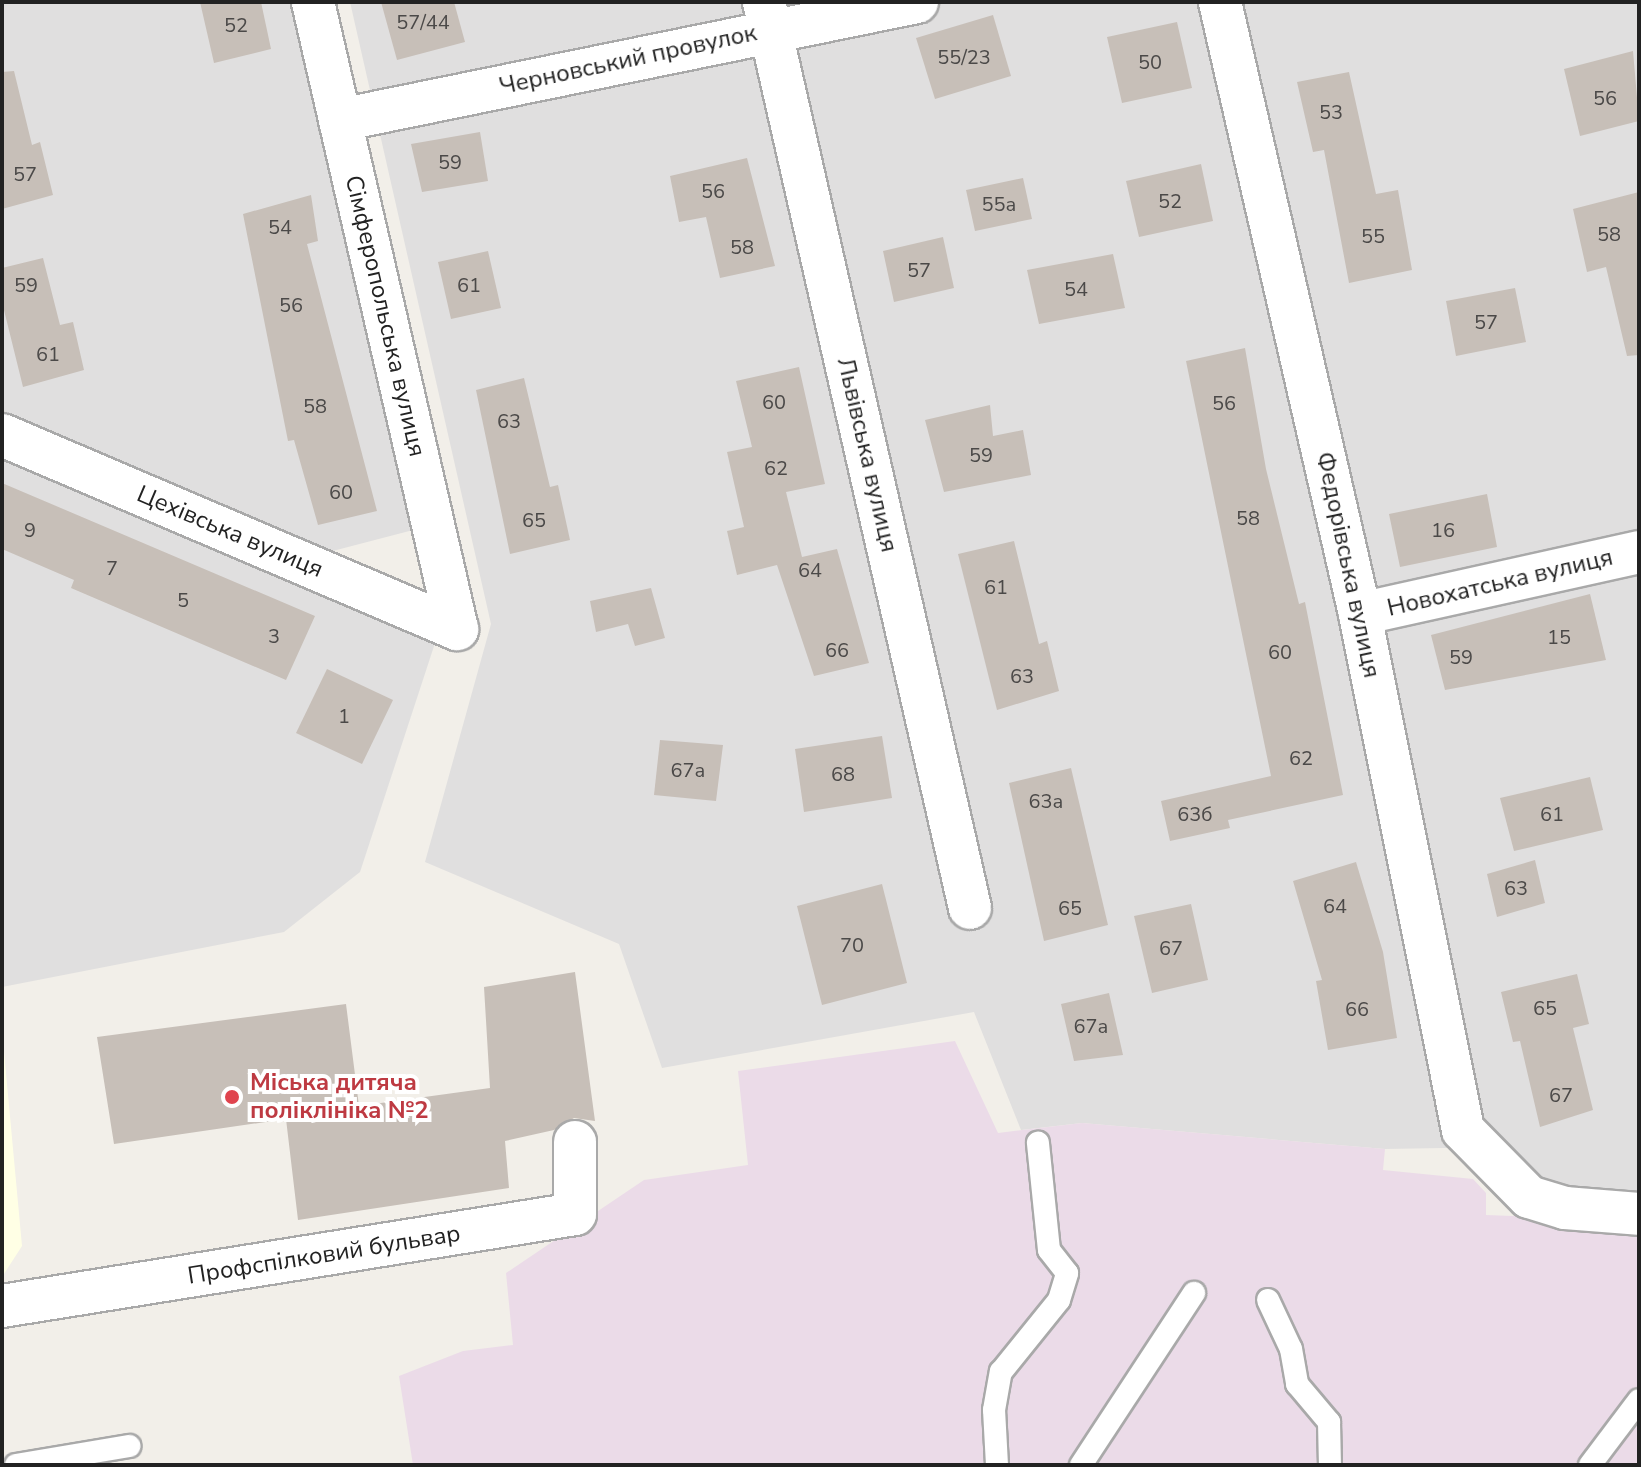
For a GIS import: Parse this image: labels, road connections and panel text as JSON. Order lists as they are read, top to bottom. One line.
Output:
{"streets":{"street":["Черновський провулок","Сімферопольська вулиця","Львівська вулиця","Цехівська вулиця","Федорівська вулиця","Новохатська вулиця","Профспілковий бульвар"]},"crossings":[["Черновський провулок","Сімферопольська вулиця"],["Черновський провулок","Львівська вулиця"],["Сімферопольська вулиця","Цехівська вулиця"],["Федорівська вулиця","Новохатська вулиця"]],"places":["Міська дитяча поліклініка №2"],"house_numbers":["57/44","52","55/23","50","56","53","59","57","56","52","55а","54","58","55","58","57","59","61","54","56","57","61","60","56","58","63","59","62","60","58","65","9","16","7","64","61","5","3","15","66","60","59","63","1","62","67а","68","63а","63б","61","63","64","65","70","67","65","66","67а","67"]}
